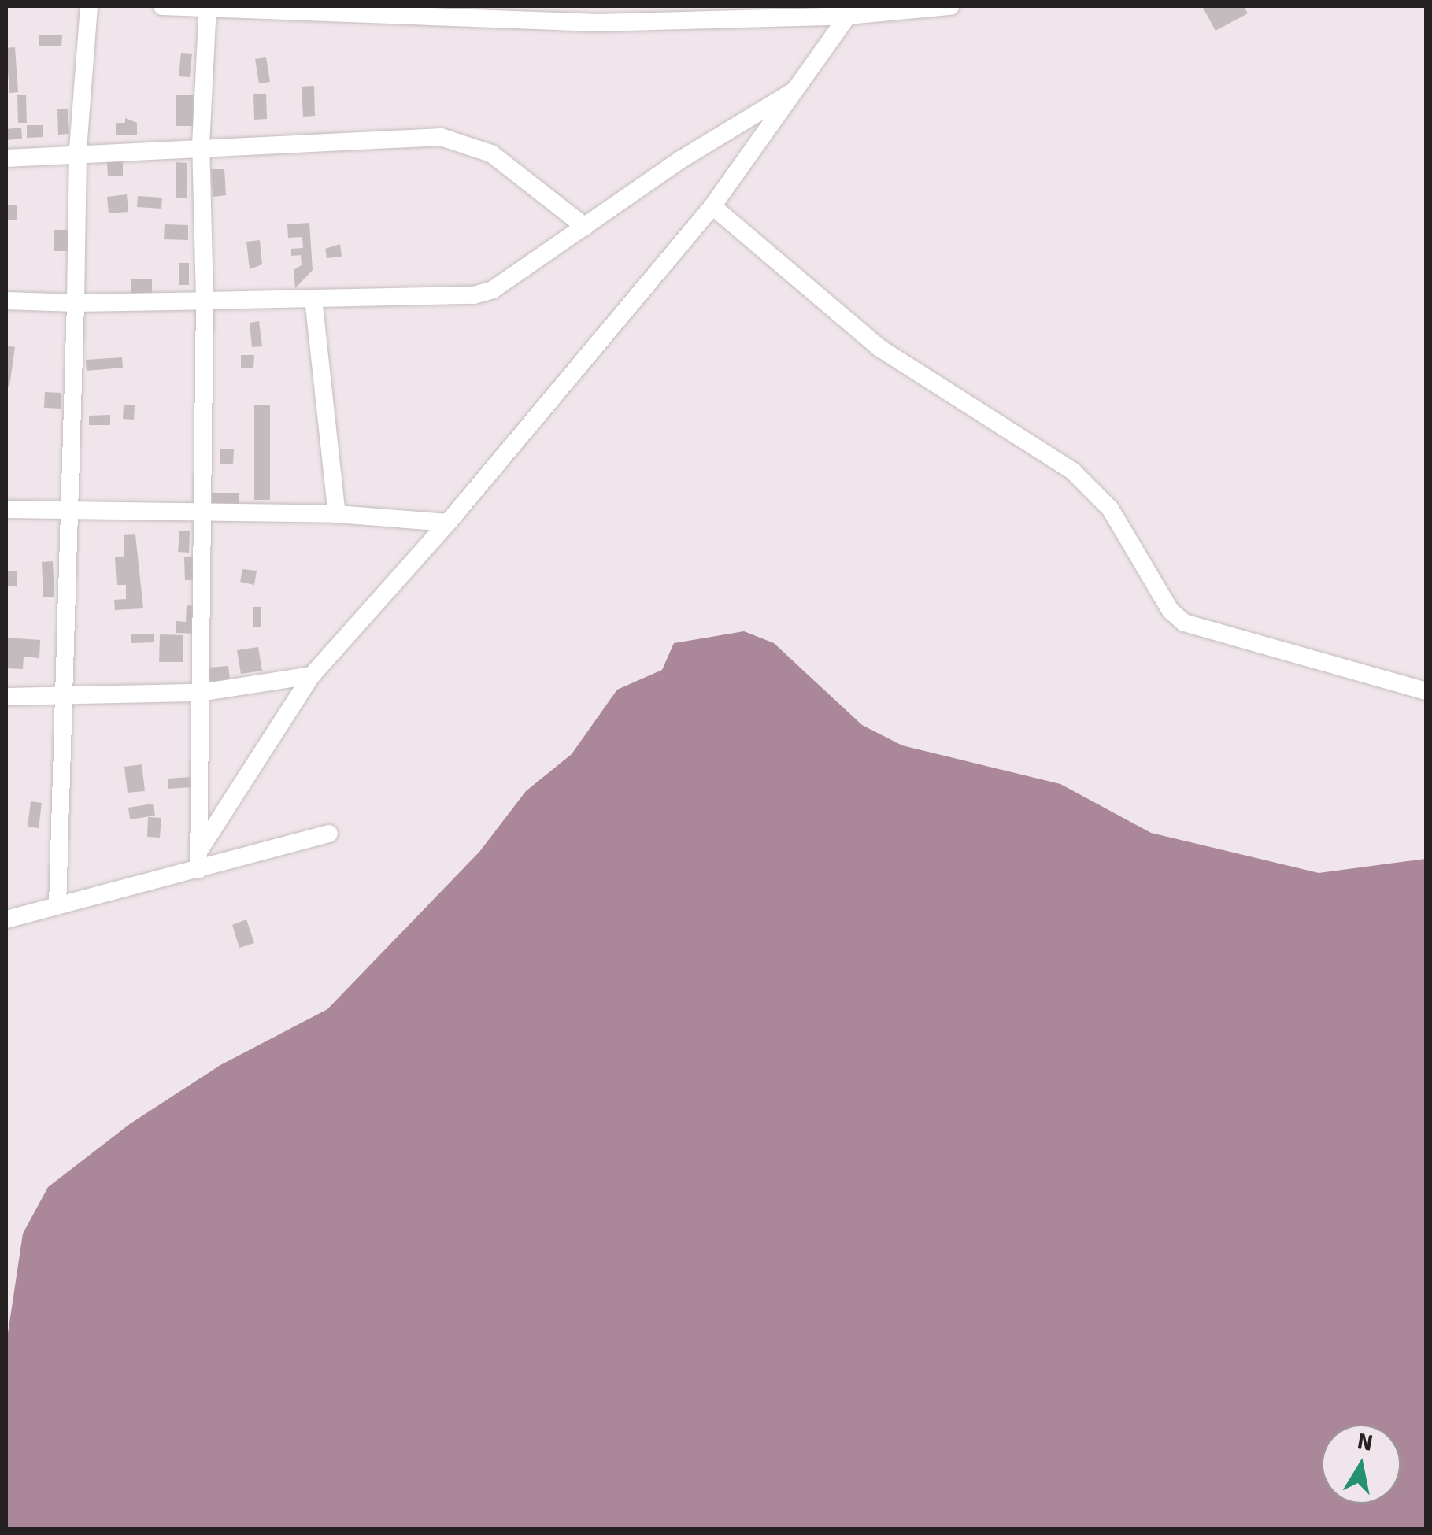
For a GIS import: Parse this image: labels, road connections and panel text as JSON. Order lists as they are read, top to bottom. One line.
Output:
{"north":"top"}
